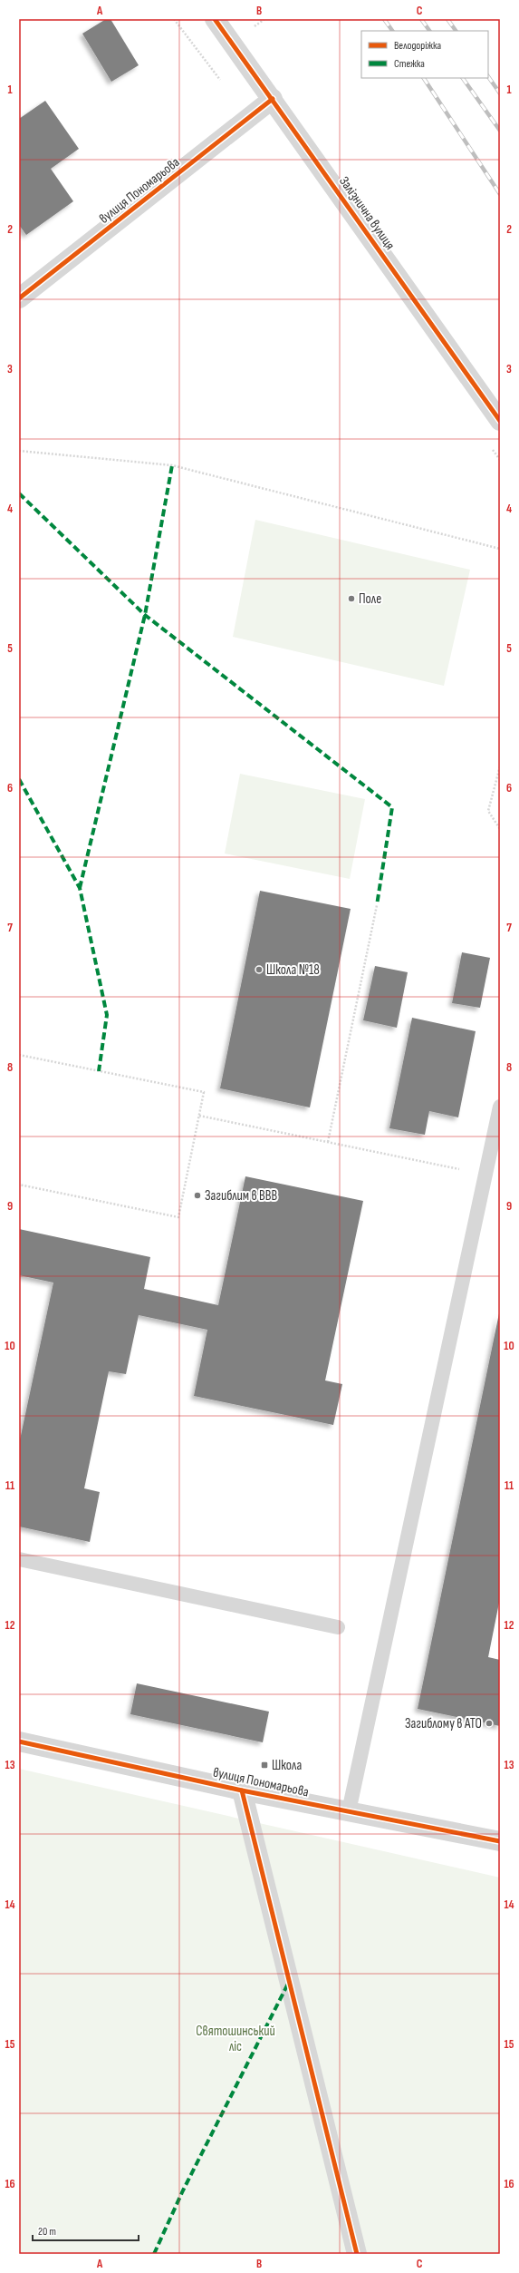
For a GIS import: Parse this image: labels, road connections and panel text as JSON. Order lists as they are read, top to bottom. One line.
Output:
{"streets":{"street":["вулиця Пономарьова","Залізнична вулиця"]},"crossings":[["вулиця Пономарьова","Залізнична вулиця"]],"parks":["Святошинський ліс"],"places":{"other":["Поле","Школа №18","Загиблим в ВВВ","Загиблому в АТО"],"transit":["Школа"]},"legend":["Велодоріжка","Стежка"],"scale_bar":"20 m","grid":{"columns":["A","B","C"],"rows":["1","2","3","4","5","6","7","8","9","10","11","12","13","14","15","16"]}}
